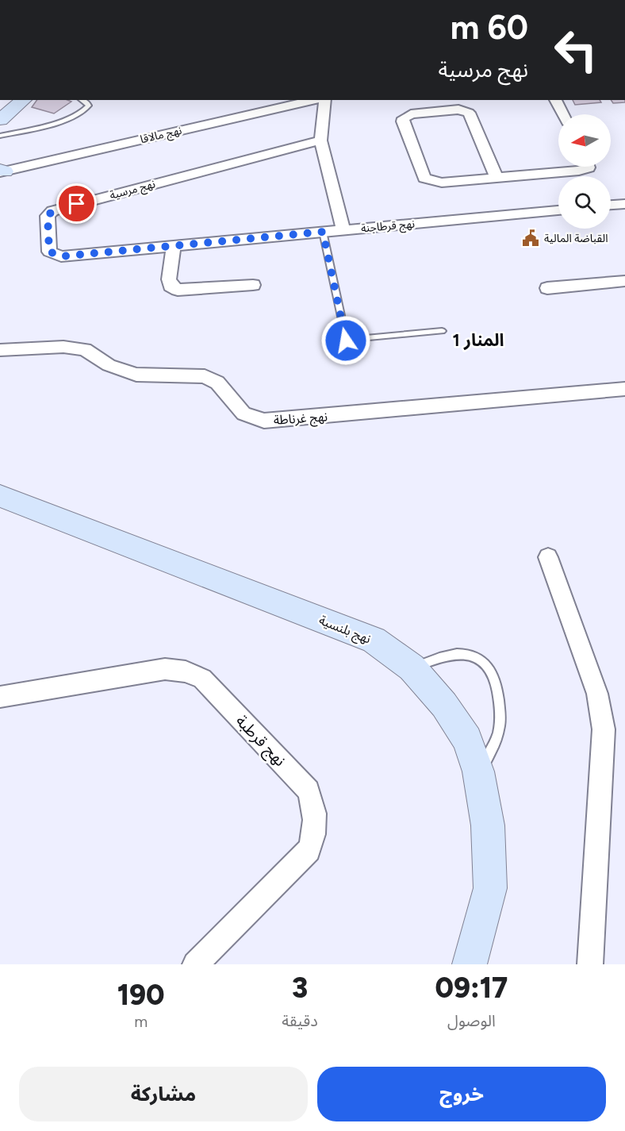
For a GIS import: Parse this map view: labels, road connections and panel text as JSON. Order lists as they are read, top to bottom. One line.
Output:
{"streets":{"street":["نهج مالاقا","نهج مرسية","نهج قرطاجنة","نهج غرناطة","نهج بلنسية","نهج قرطبة"]},"crossings":[["نهج مرسية","نهج قرطاجنة"]],"districts":["المنار 1"],"places":{"public building":["القباضة المالية"]},"north":"left","page":{"turn":["60 m","نهج مرسية"],"eta":["09:17","الوصول","3","دقيقة","190","m"],"buttons":["خروج","مشاركة"]}}
